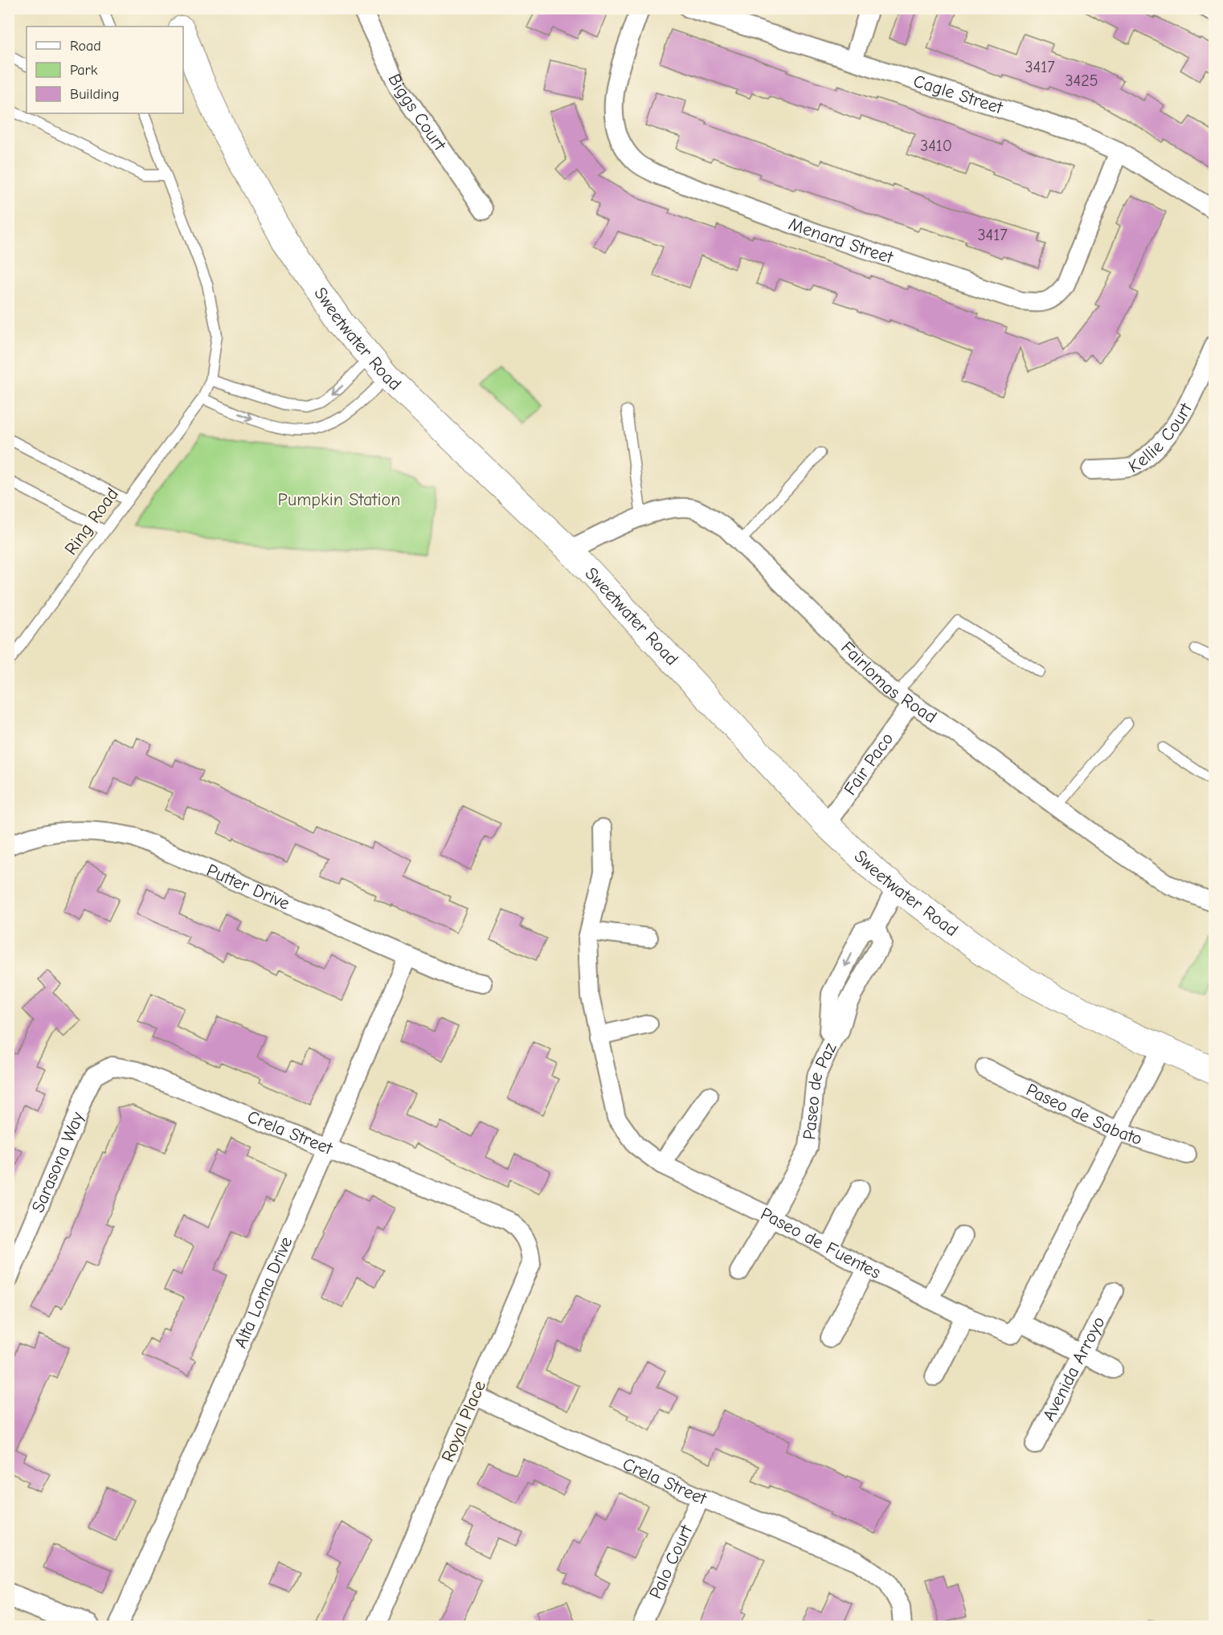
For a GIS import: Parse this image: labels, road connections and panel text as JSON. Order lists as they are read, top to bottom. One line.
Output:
{"streets":{"main road":["Sweetwater Road"],"street":["Cagle Street","Biggs Court","Menard Street","Kellie Court","Fairlomas Road","Fair Paco","Putter Drive","Paseo de Paz","Paseo de Sabato","Crela Street","Sarasona Way","Paseo de Fuentes","Alta Loma Drive","Avenida Arroyo","Royal Place","Palo Court"],"lane":["Ring Road"]},"crossings":[["Cagle Street","Menard Street"],["Sweetwater Road","Fairlomas Road"],["Sweetwater Road","Fair Paco"],["Sweetwater Road","Paseo de Paz"],["Fairlomas Road","Fair Paco"],["Putter Drive","Alta Loma Drive"],["Paseo de Paz","Paseo de Fuentes"],["Crela Street","Sarasona Way"],["Crela Street","Alta Loma Drive"],["Crela Street","Royal Place"],["Crela Street","Palo Court"]],"parks":["Pumpkin Station"],"house_numbers":["3417","3425","3410","3417"],"legend":["Road","Park","Building"]}
